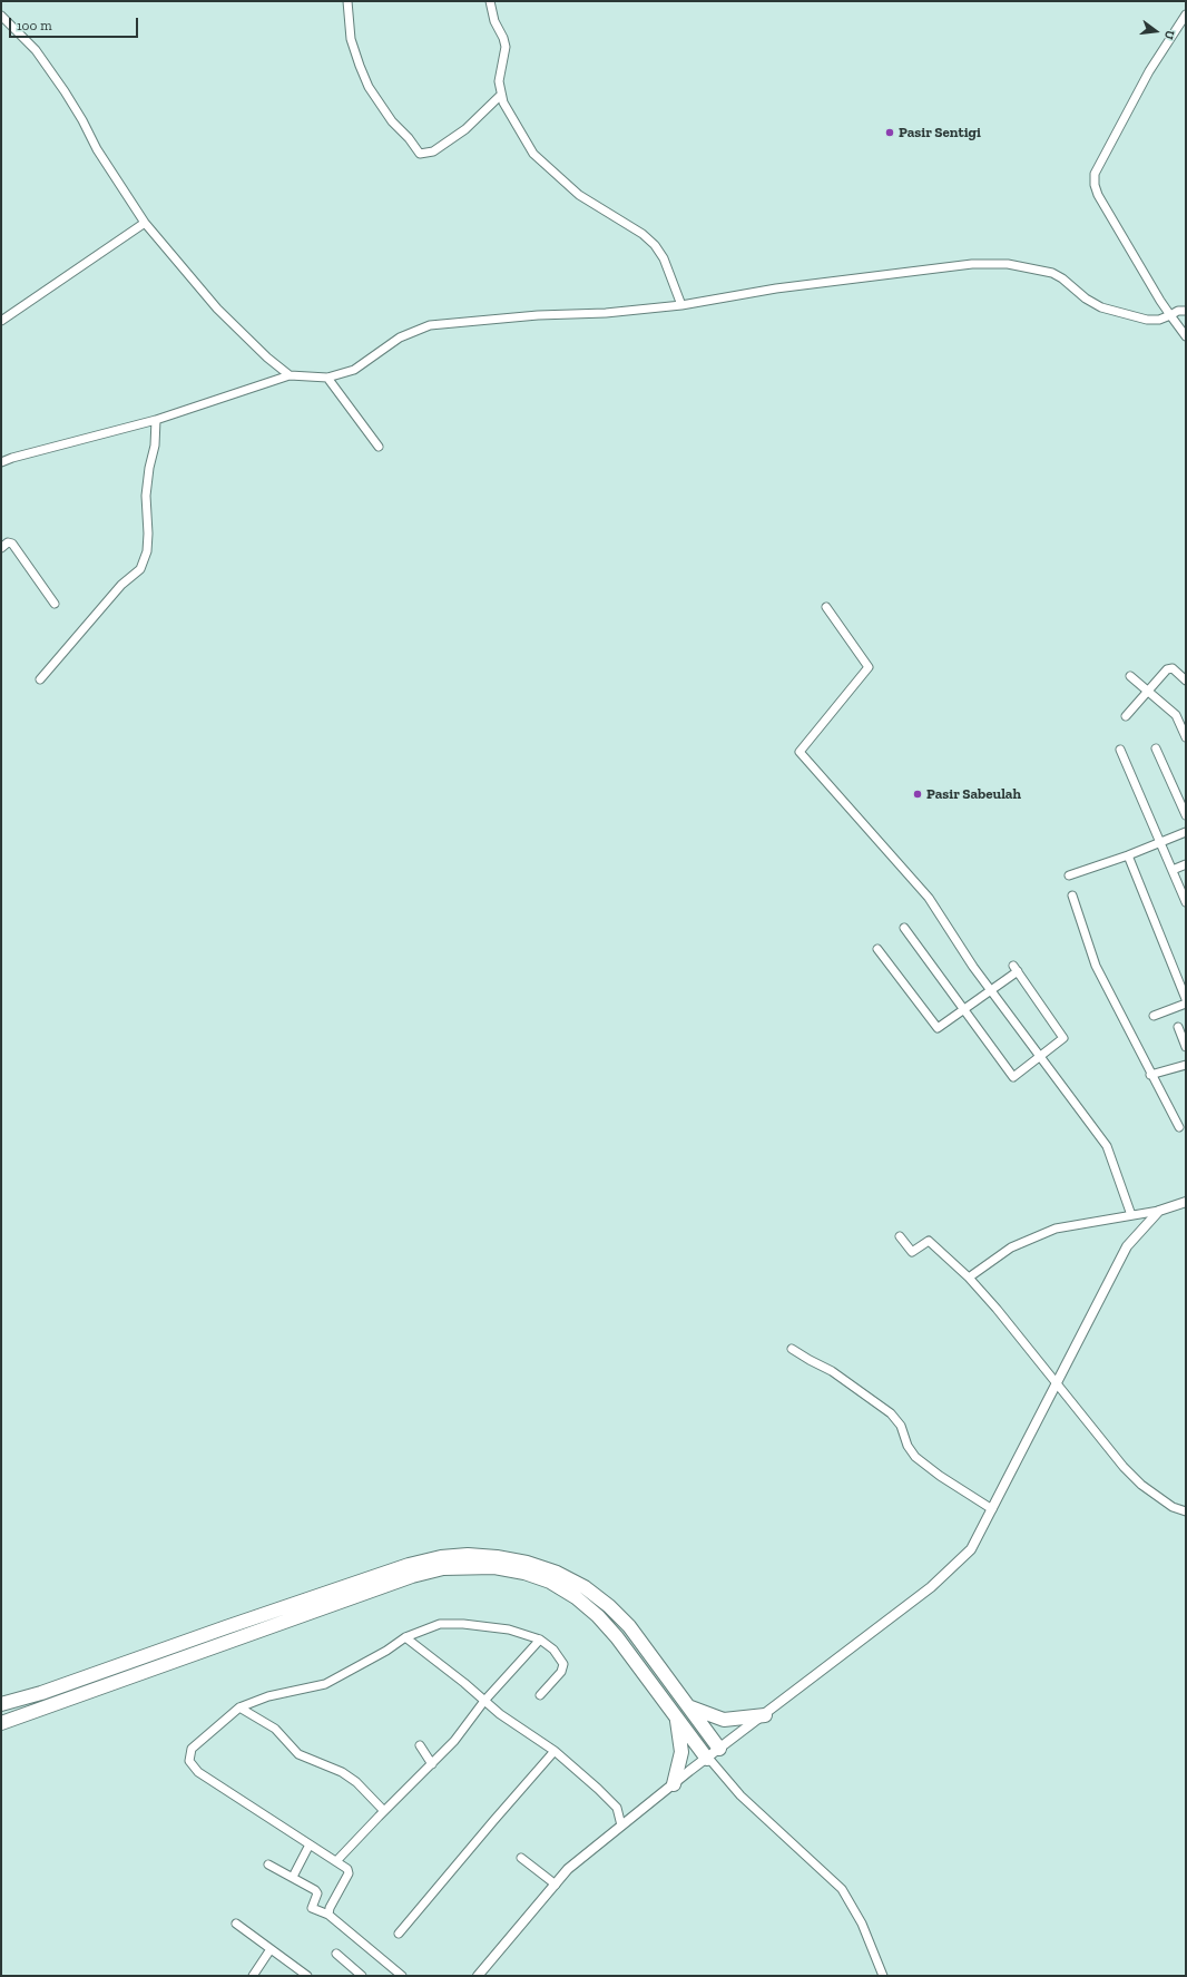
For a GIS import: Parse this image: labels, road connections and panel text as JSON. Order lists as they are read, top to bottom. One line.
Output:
{"places":["Pasir Sentigi","Pasir Sabeulah"],"scale_bar":"100 m","north":"right"}
